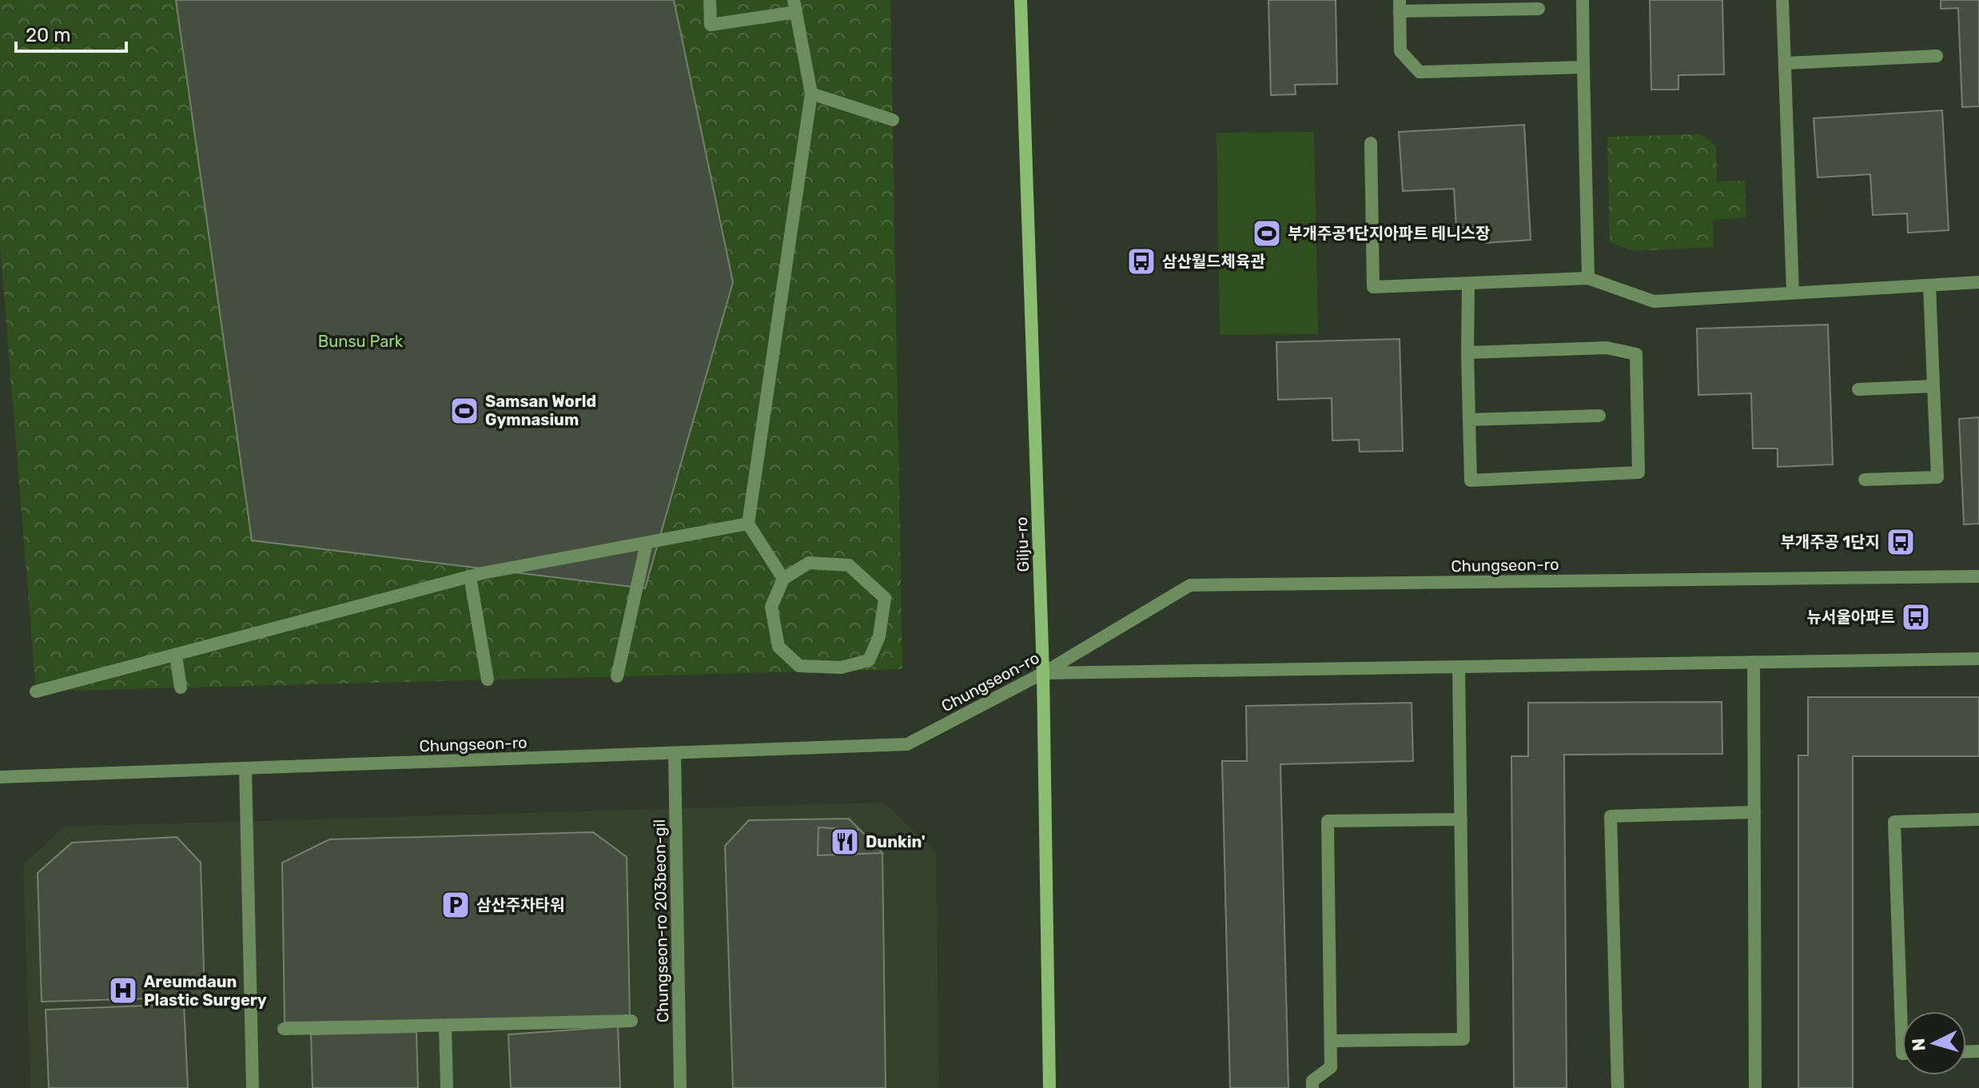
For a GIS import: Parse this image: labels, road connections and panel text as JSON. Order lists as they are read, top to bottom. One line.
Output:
{"streets":{"main road":["Gilju-ro"],"street":["Chungseon-ro","Chungseon-ro 203beon-gil"]},"crossings":[["Gilju-ro","Chungseon-ro"],["Chungseon-ro","Chungseon-ro 203beon-gil"]],"parks":["Bunsu Park"],"places":{"sports":["부개주공1단지아파트 테니스장","Samsan World Gymnasium"],"bus stop":["삼산월드체육관","부개주공 1단지","뉴서울아파트"],"restaurant":["Dunkin'"],"parking":["삼산주차타워"],"hospital":["Areumdaun Plastic Surgery"]},"scale_bar":"20 m","north":"left"}
